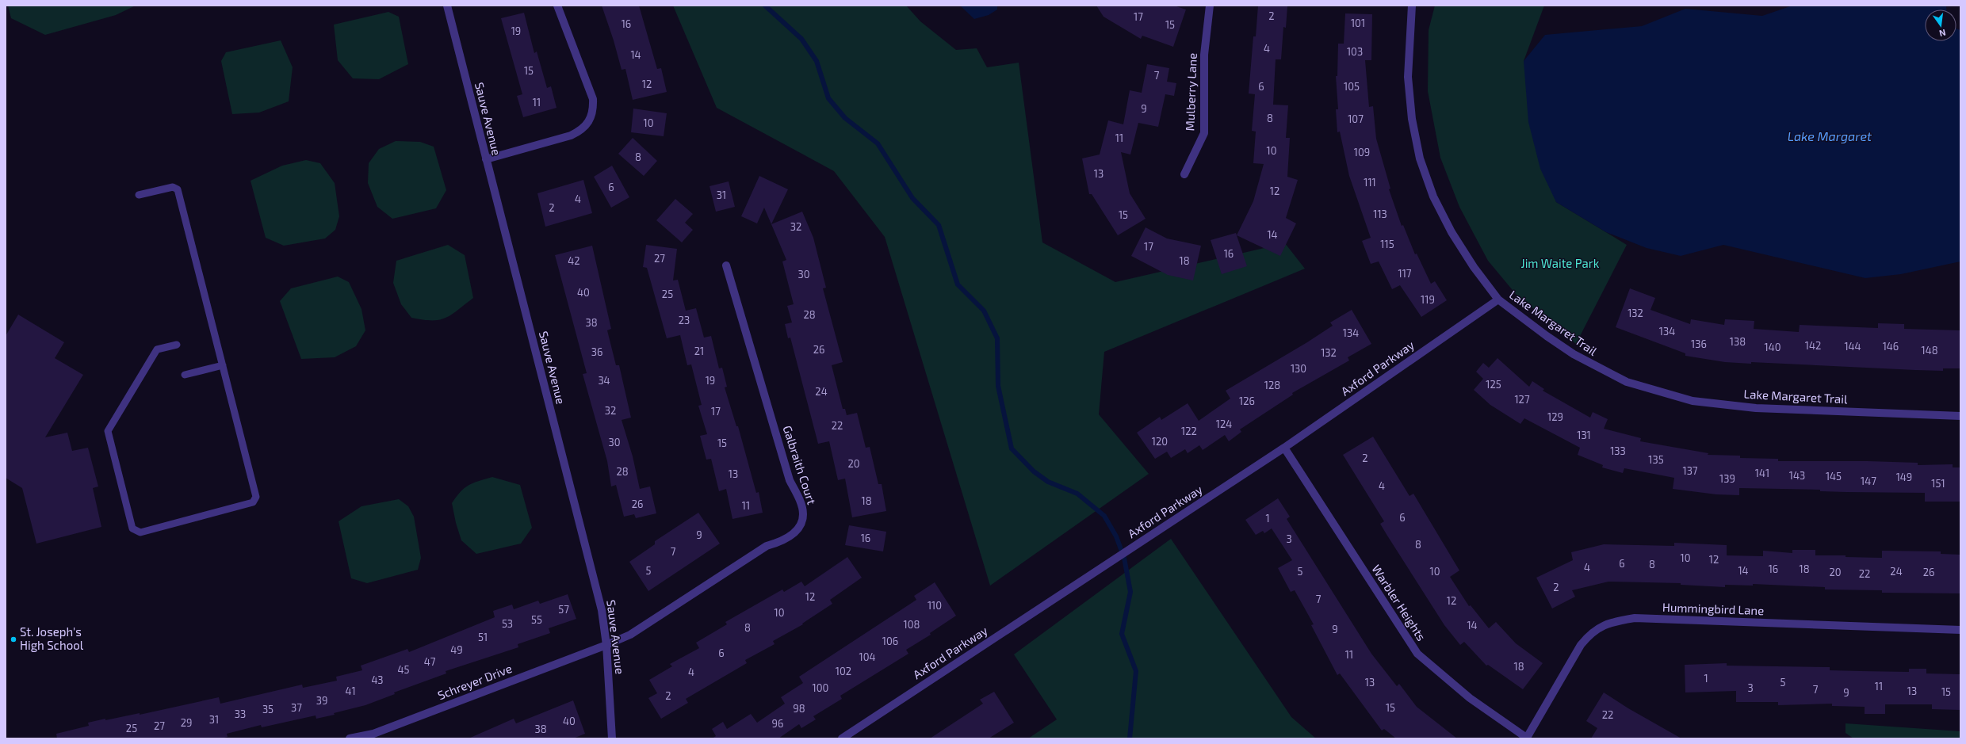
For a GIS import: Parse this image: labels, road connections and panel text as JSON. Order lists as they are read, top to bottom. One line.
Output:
{"streets":{"street":["Mulberry Lane","Sauve Avenue","Lake Margaret Trail","Axford Parkway","Galbraith Court","Warbler Heights","Hummingbird Lane","Schreyer Drive"]},"crossings":[["Sauve Avenue","Galbraith Court"],["Sauve Avenue","Schreyer Drive"],["Lake Margaret Trail","Axford Parkway"],["Axford Parkway","Warbler Heights"],["Galbraith Court","Schreyer Drive"],["Warbler Heights","Hummingbird Lane"]],"water":["Lake Margaret"],"parks":["Jim Waite Park"],"places":["St. Joseph's High School"],"house_numbers":["2","17","101","16","15","19","4","103","14","15","7","12","6","105","11","9","8","107","10","11","10","109","8","13","111","6","12","31","4","2","113","15","32","14","115","17","16","27","42","18","117","30","40","25","119","132","28","23","38","134","134","138","136","142","144","146","140","26","148","21","36","132","130","34","19","125","128","24","127","126","32","17","129","124","22","122","131","120","30","15","133","2","135","20","137","28","141","13","143","145","149","139","147","151","4","18","26","11","6","1","9","16","3","8","7","10","12","6","8","4","16","18","5","14","5","10","24","20","26","22","2","12","7","12","110","57","10","55","53","108","14","8","9","51","106","49","6","11","104","47","18","45","102","4","1","43","13","5","11","100","3","7","41","13","15","9","2","39","37","15","98","35","33","22","31","40","29","96","27","25","38"],"north":"bottom"}
